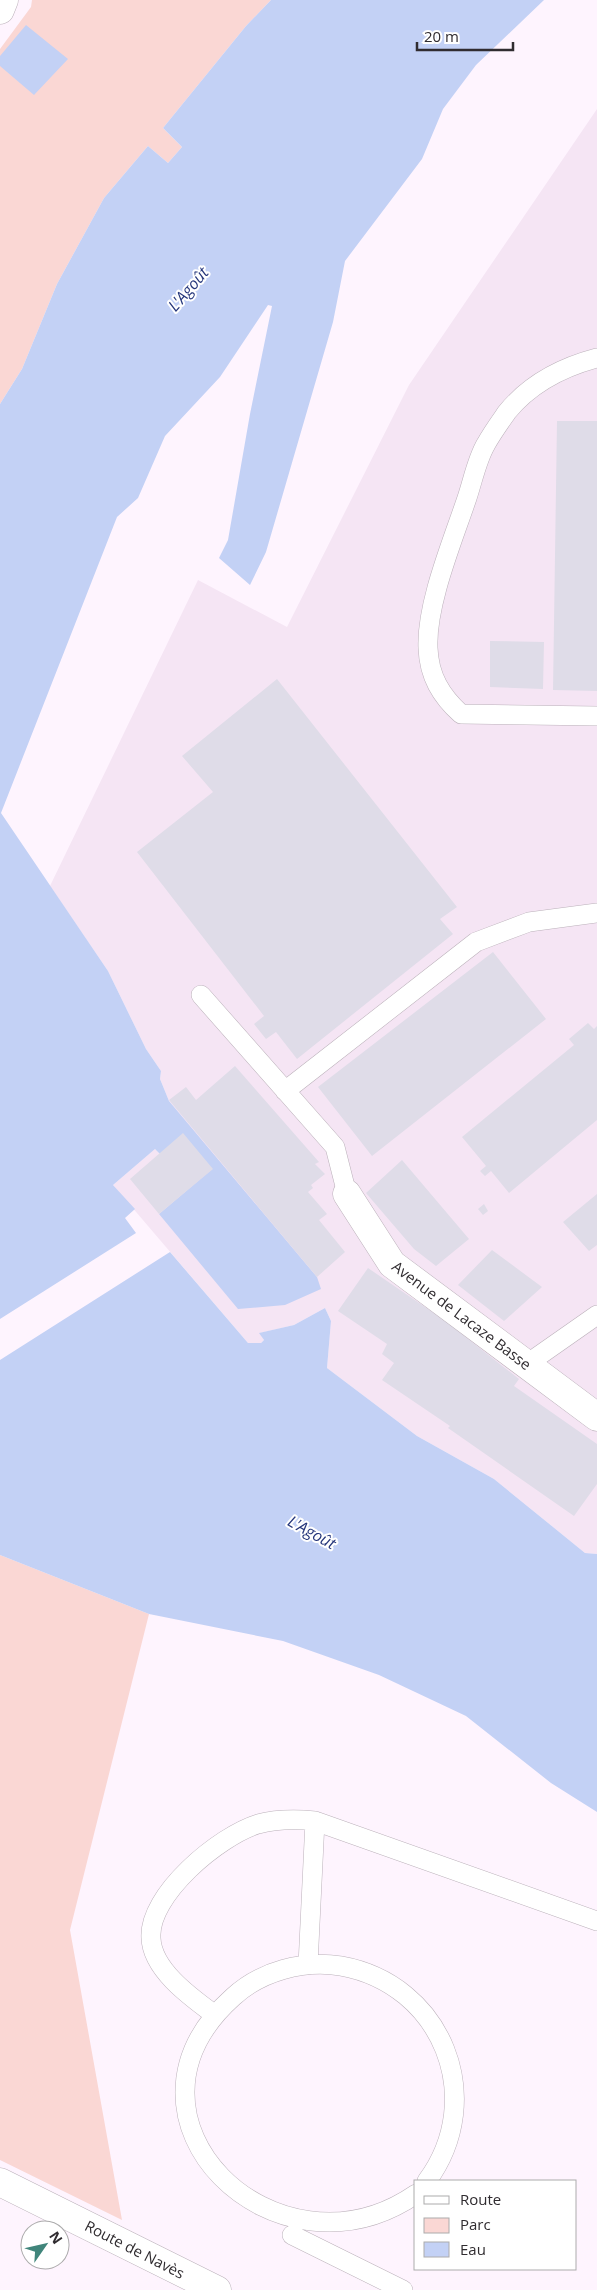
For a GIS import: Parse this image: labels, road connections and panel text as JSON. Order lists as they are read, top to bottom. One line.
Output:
{"streets":{"street":["Avenue de Lacaze Basse","Route de Navès"]},"water":["L'Agoût"],"legend":["Route","Parc","Eau"],"scale_bar":"20 m","north":"top right"}
